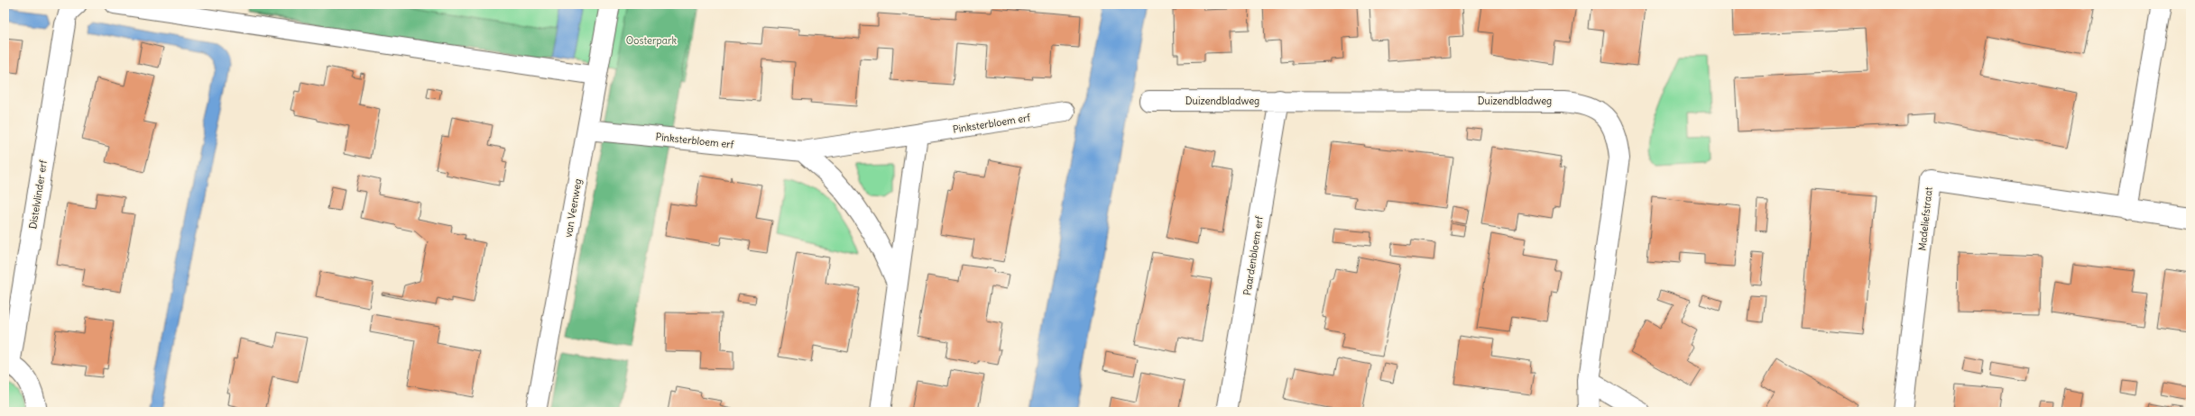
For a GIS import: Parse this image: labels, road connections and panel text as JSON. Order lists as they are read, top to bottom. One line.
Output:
{"streets":{"street":["Duizendbladweg","Pinksterbloem erf","Distelvlinder erf","van Veenweg","Madeliefstraat","Paardenbloem erf"]},"crossings":[["Duizendbladweg","Paardenbloem erf"],["Pinksterbloem erf","van Veenweg"]],"parks":["Oosterpark"]}
